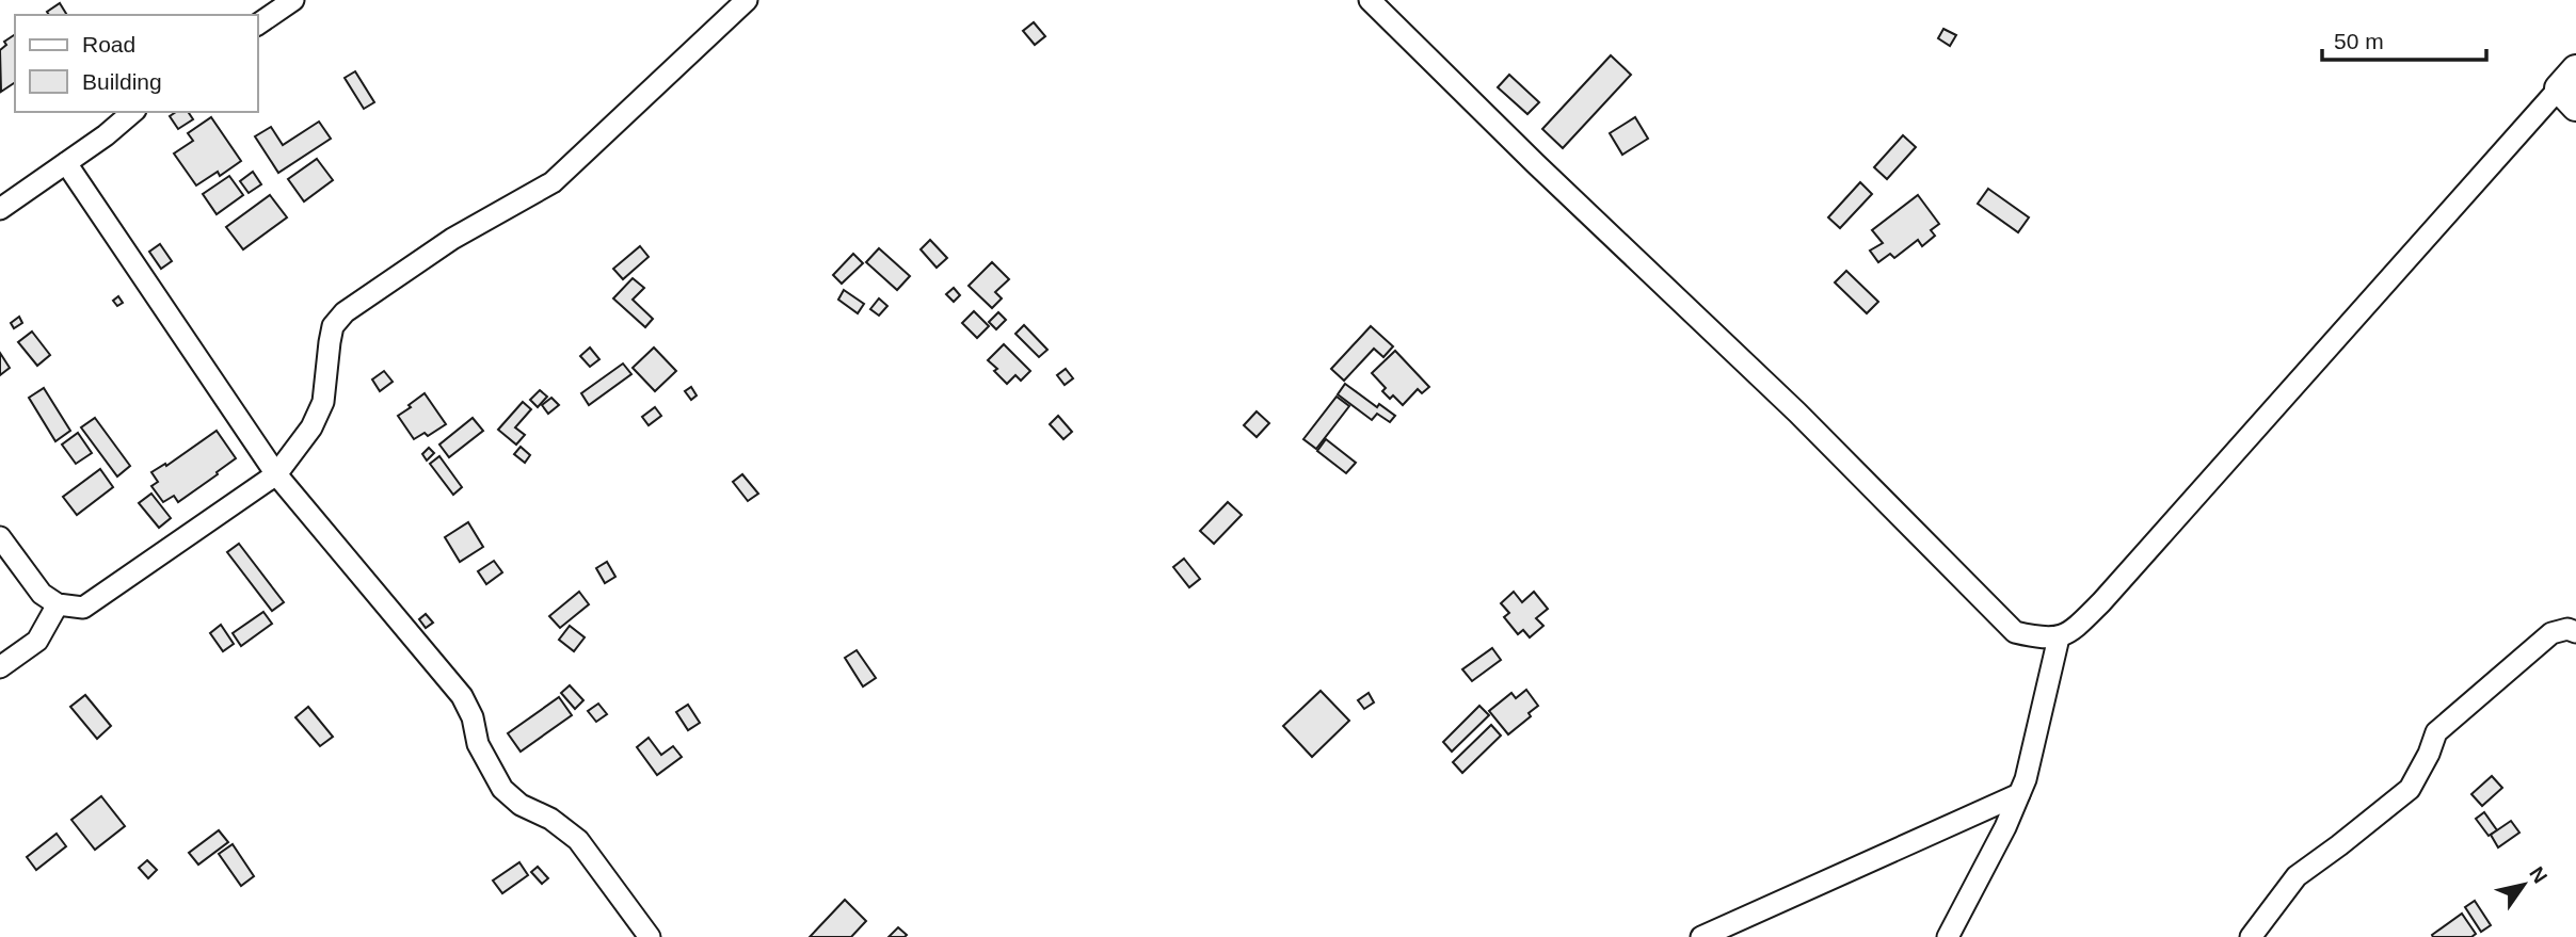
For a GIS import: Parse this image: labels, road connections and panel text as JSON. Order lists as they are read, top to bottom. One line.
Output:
{"legend":["Road","Building"],"scale_bar":"50 m","north":"top right"}
